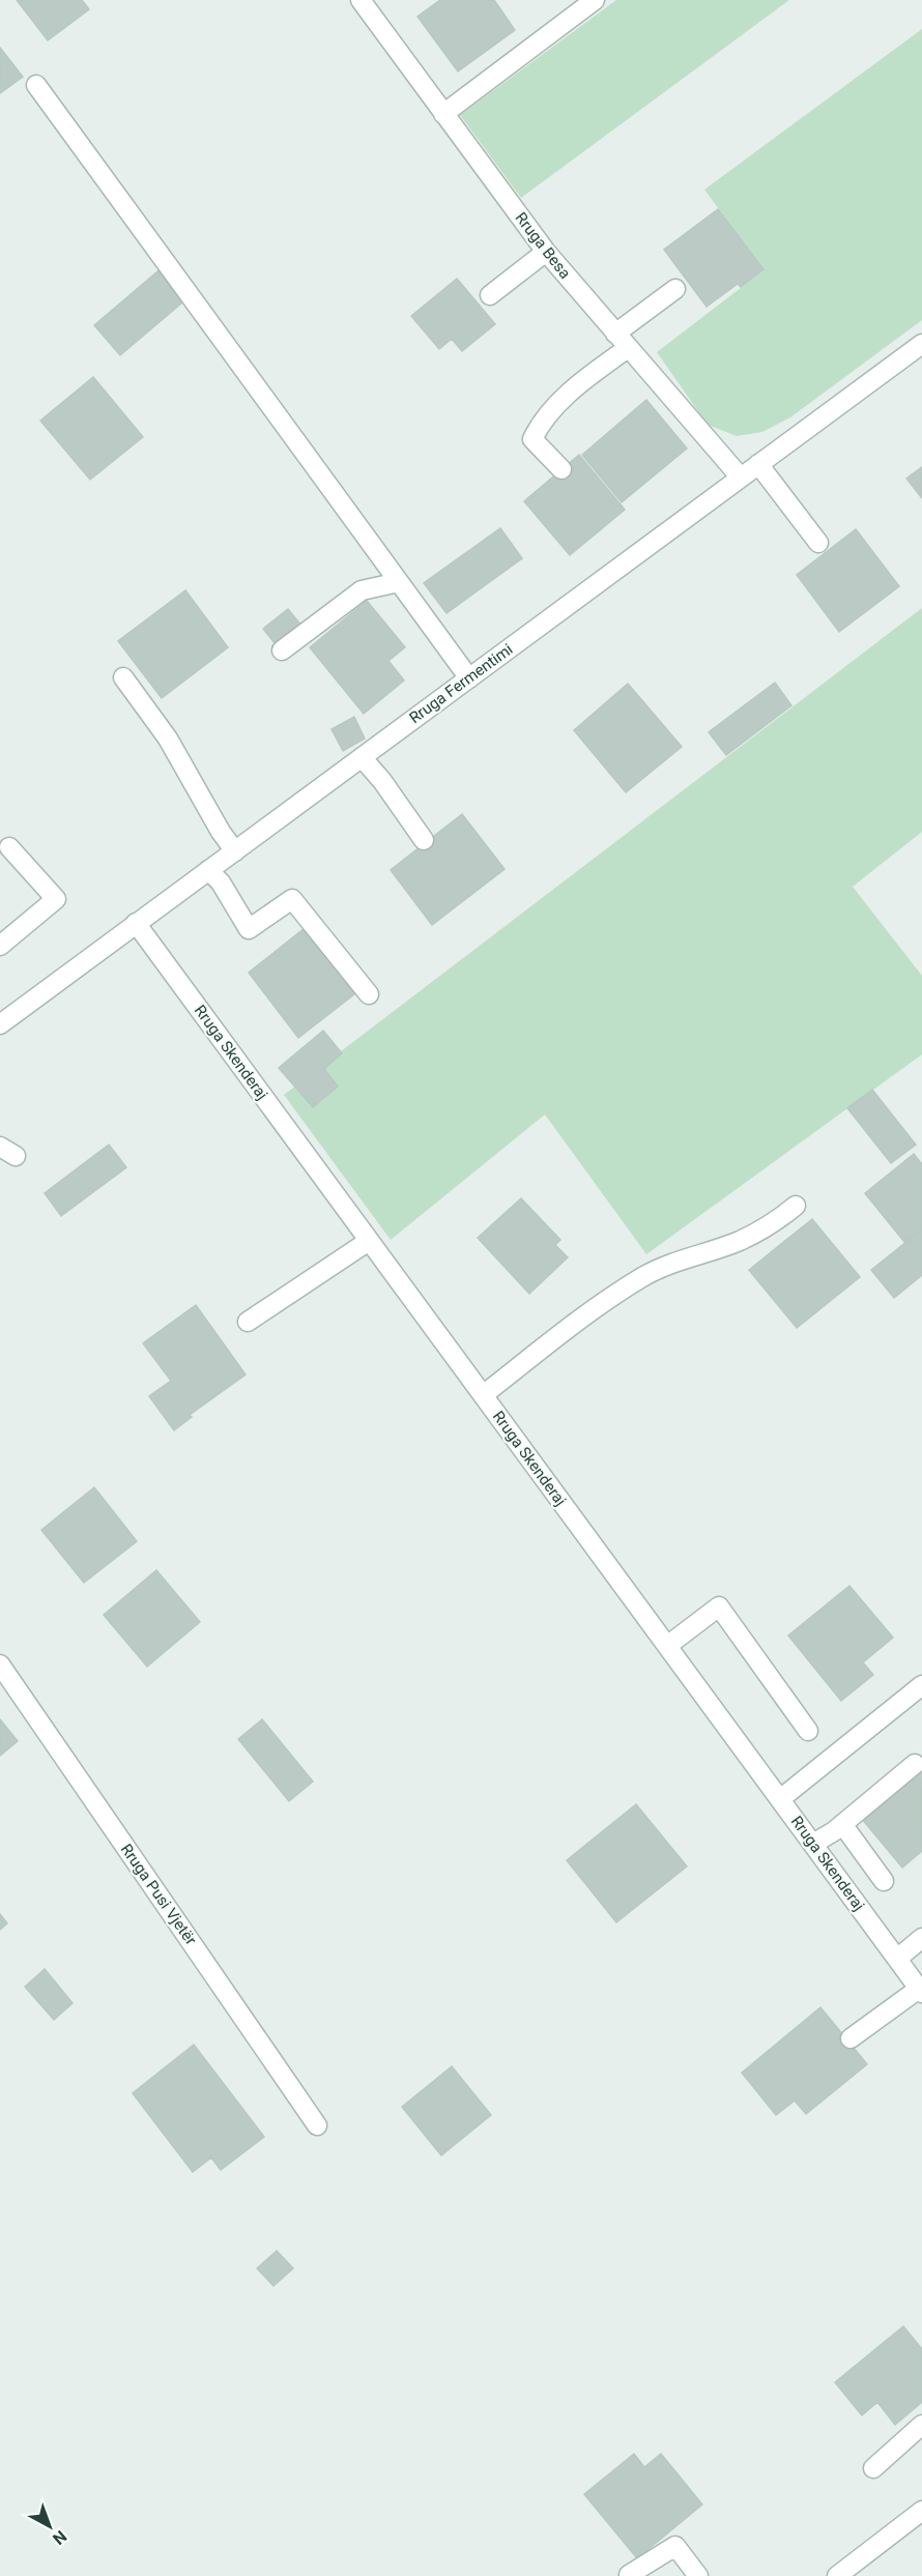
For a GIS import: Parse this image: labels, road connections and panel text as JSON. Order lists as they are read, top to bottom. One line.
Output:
{"streets":{"street":["Rruga Besa","Rruga Fermentimi","Rruga Skenderaj","Rruga Pusi Vjetër"]},"crossings":[["Rruga Besa","Rruga Fermentimi"],["Rruga Fermentimi","Rruga Skenderaj"]],"north":"bottom right"}
